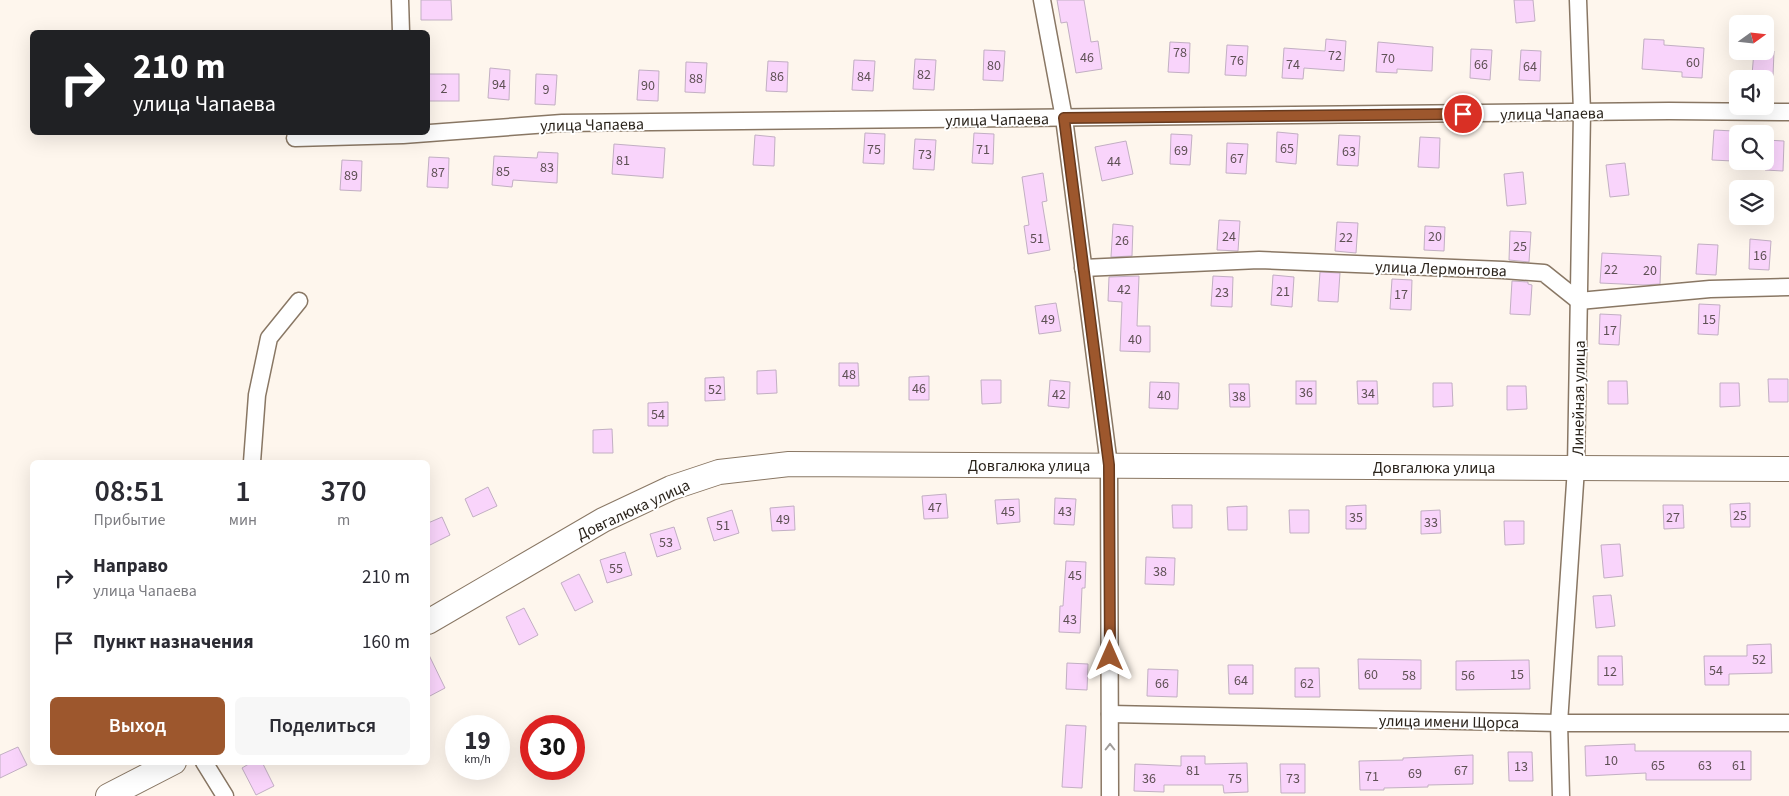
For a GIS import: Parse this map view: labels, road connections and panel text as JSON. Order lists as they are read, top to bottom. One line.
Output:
{"streets":{"street":["улица Чапаева","улица Лермонтова","Линейная улица","Довгалюка улица","улица имени Щорса"]},"crossings":[["улица Чапаева","Линейная улица"],["улица Лермонтова","Линейная улица"],["Линейная улица","Довгалюка улица"],["Линейная улица","улица имени Щорса"]],"house_numbers":["78","72","46","70","76","60","74","66","80","64","82","86","84","88","94","90","2","9","65","75","71","69","63","73","67","81","44","83","85","87","89","24","20","22","51","26","25","16","22","20","42","21","23","17","49","15","17","40","48","46","52","36","34","42","40","38","54","47","45","43","25","35","27","49","33","51","53","55","38","45","43","52","54","12","60","15","58","56","64","66","62","10","65","63","61","13","81","67","69","71","36","75","73"],"north":"right","page":{"turn":["210 m","улица Чапаева"],"eta":["08:51","Прибытие","1","мин","370","m"],"list":[{"name":"Направо","note":"улица Чапаева","value":"210 m"},{"name":"Пункт назначения","value":"160 m"}],"buttons":["Выход","Поделиться"],"speed":"19 km/h","limit":"30"}}
